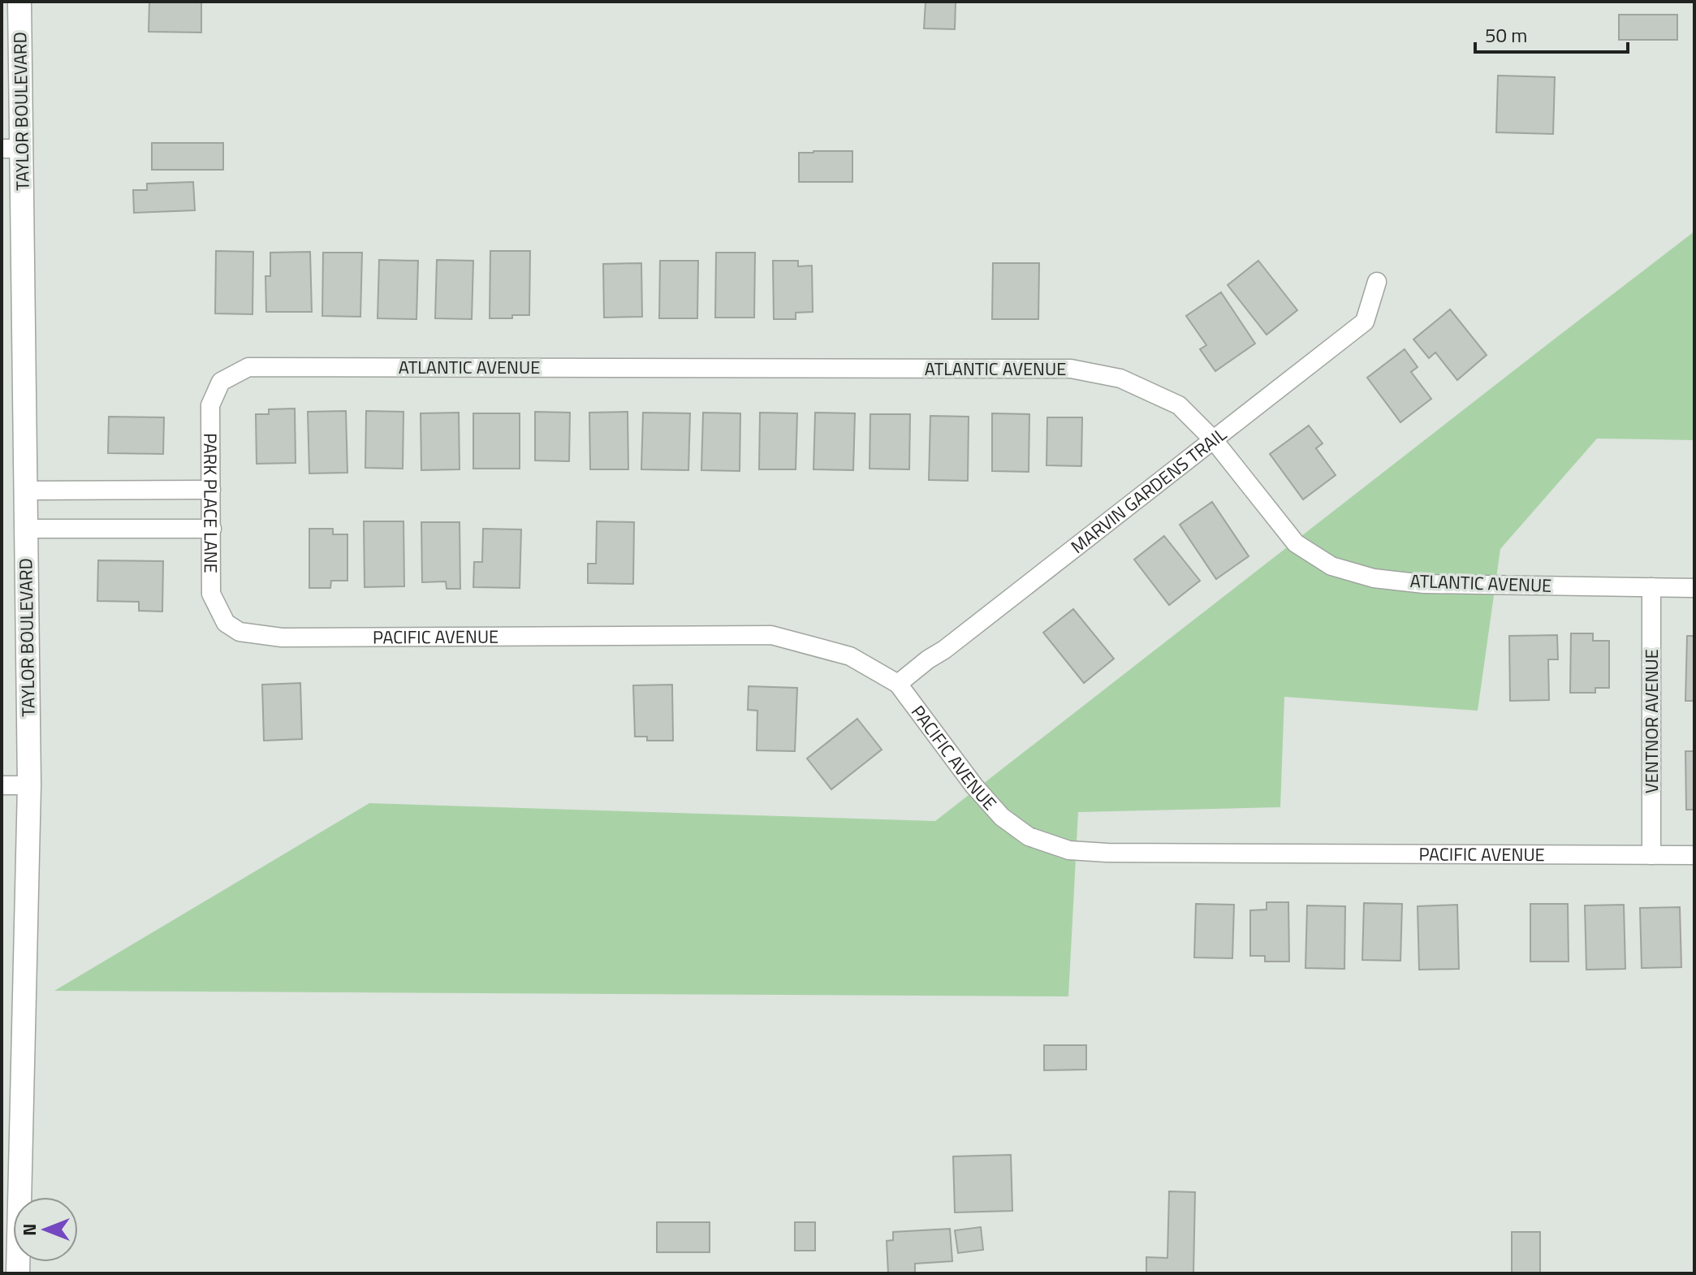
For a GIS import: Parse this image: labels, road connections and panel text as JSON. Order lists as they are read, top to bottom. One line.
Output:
{"streets":{"street":["TAYLOR BOULEVARD","ATLANTIC AVENUE","MARVIN GARDENS TRAIL","PARK PLACE LANE","PACIFIC AVENUE","VENTNOR AVENUE"]},"crossings":[["ATLANTIC AVENUE","MARVIN GARDENS TRAIL"],["ATLANTIC AVENUE","PARK PLACE LANE"],["ATLANTIC AVENUE","VENTNOR AVENUE"],["MARVIN GARDENS TRAIL","PACIFIC AVENUE"],["PARK PLACE LANE","PACIFIC AVENUE"],["PACIFIC AVENUE","VENTNOR AVENUE"]],"scale_bar":"50 m","north":"left"}
